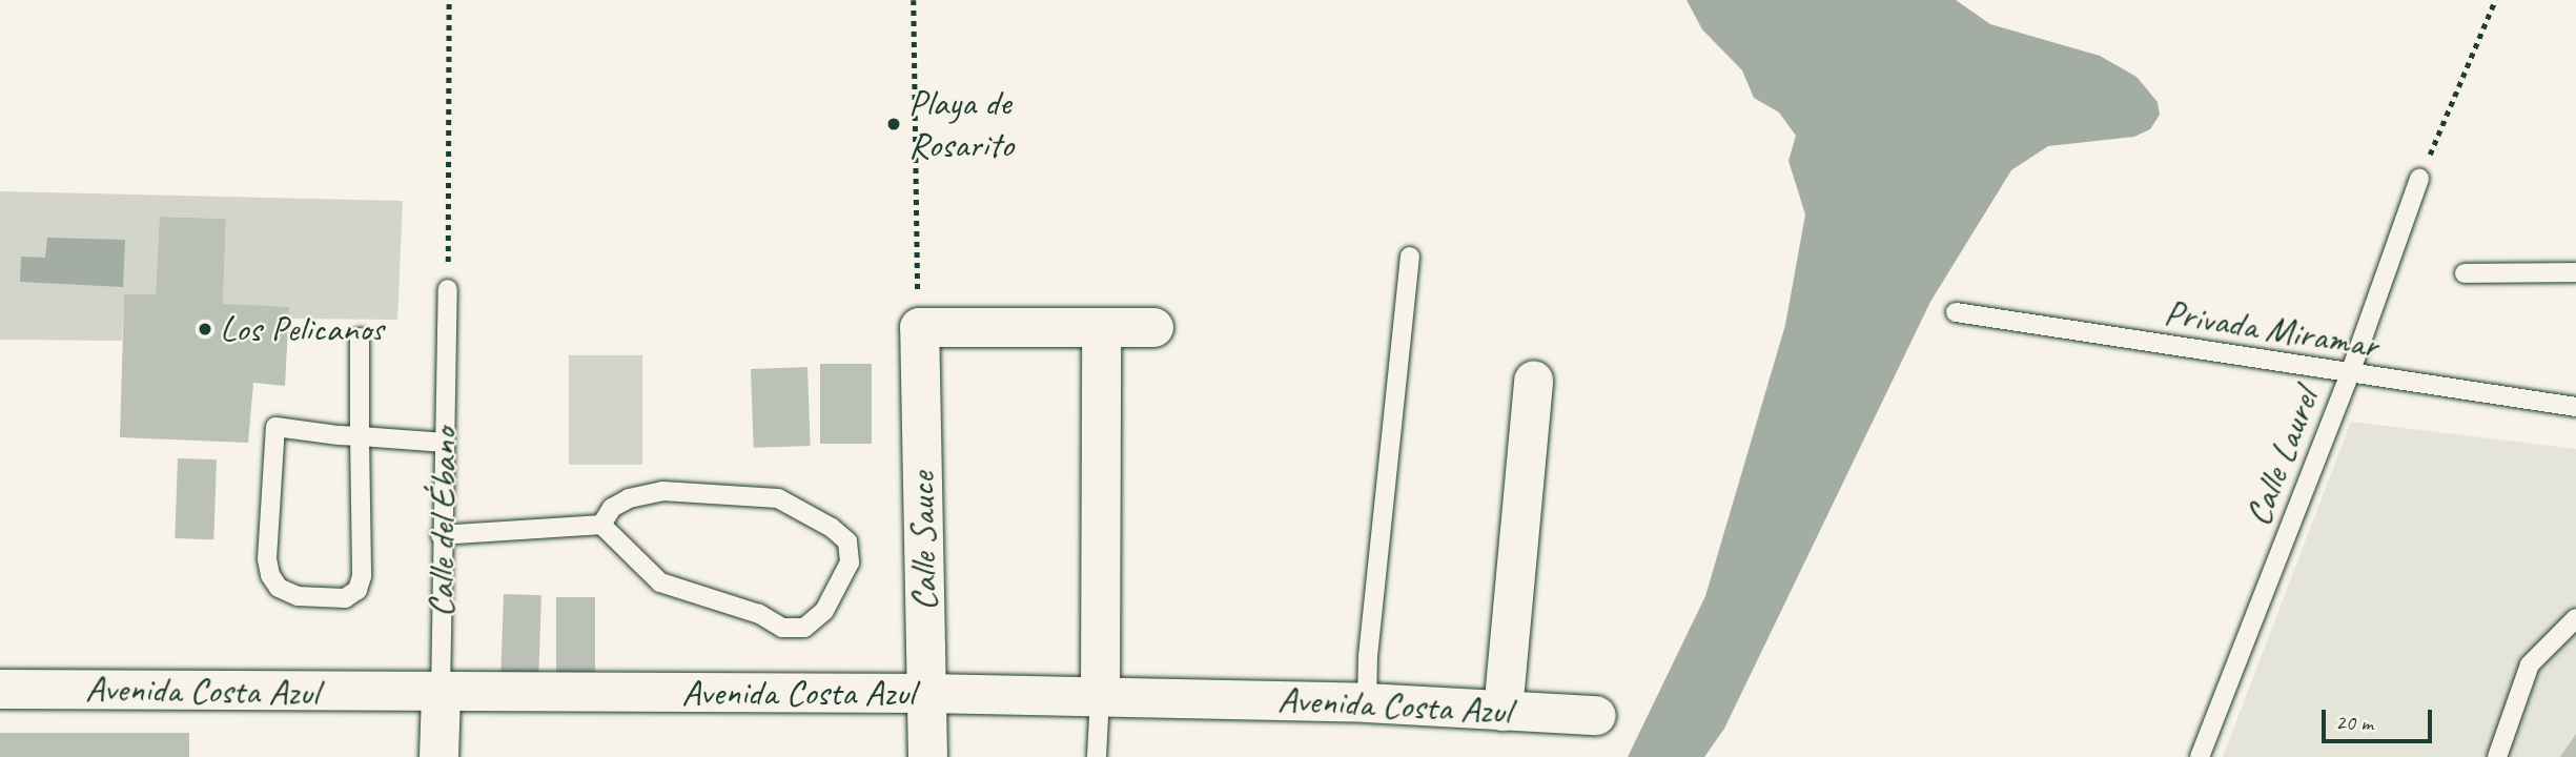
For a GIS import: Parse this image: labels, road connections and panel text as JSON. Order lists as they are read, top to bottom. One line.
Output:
{"streets":{"street":["Calle del Ébano","Calle Sauce","Avenida Costa Azul"],"lane":["Privada Miramar","Calle Laurel"]},"crossings":[["Privada Miramar","Calle Laurel"],["Calle del Ébano","Avenida Costa Azul"],["Calle Sauce","Avenida Costa Azul"]],"places":["Playa de Rosarito","Los Pelicanos"],"scale_bar":"20 m"}
